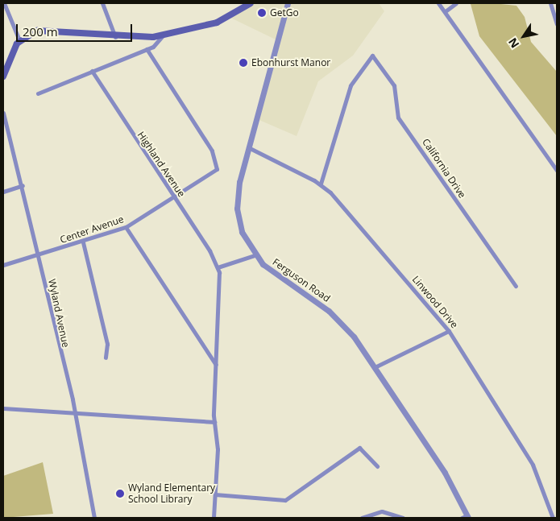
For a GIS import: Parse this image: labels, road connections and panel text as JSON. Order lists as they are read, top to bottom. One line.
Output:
{"streets":{"street":["Highland Avenue","California Drive","Center Avenue","Ferguson Road","Linwood Drive","Wyland Avenue"]},"crossings":[["Highland Avenue","Center Avenue"],["California Drive","Linwood Drive"],["Center Avenue","Wyland Avenue"],["Ferguson Road","Linwood Drive"]],"places":["GetGo","Ebonhurst Manor","Wyland Elementary School Library"],"scale_bar":"200 m","north":"bottom left"}
